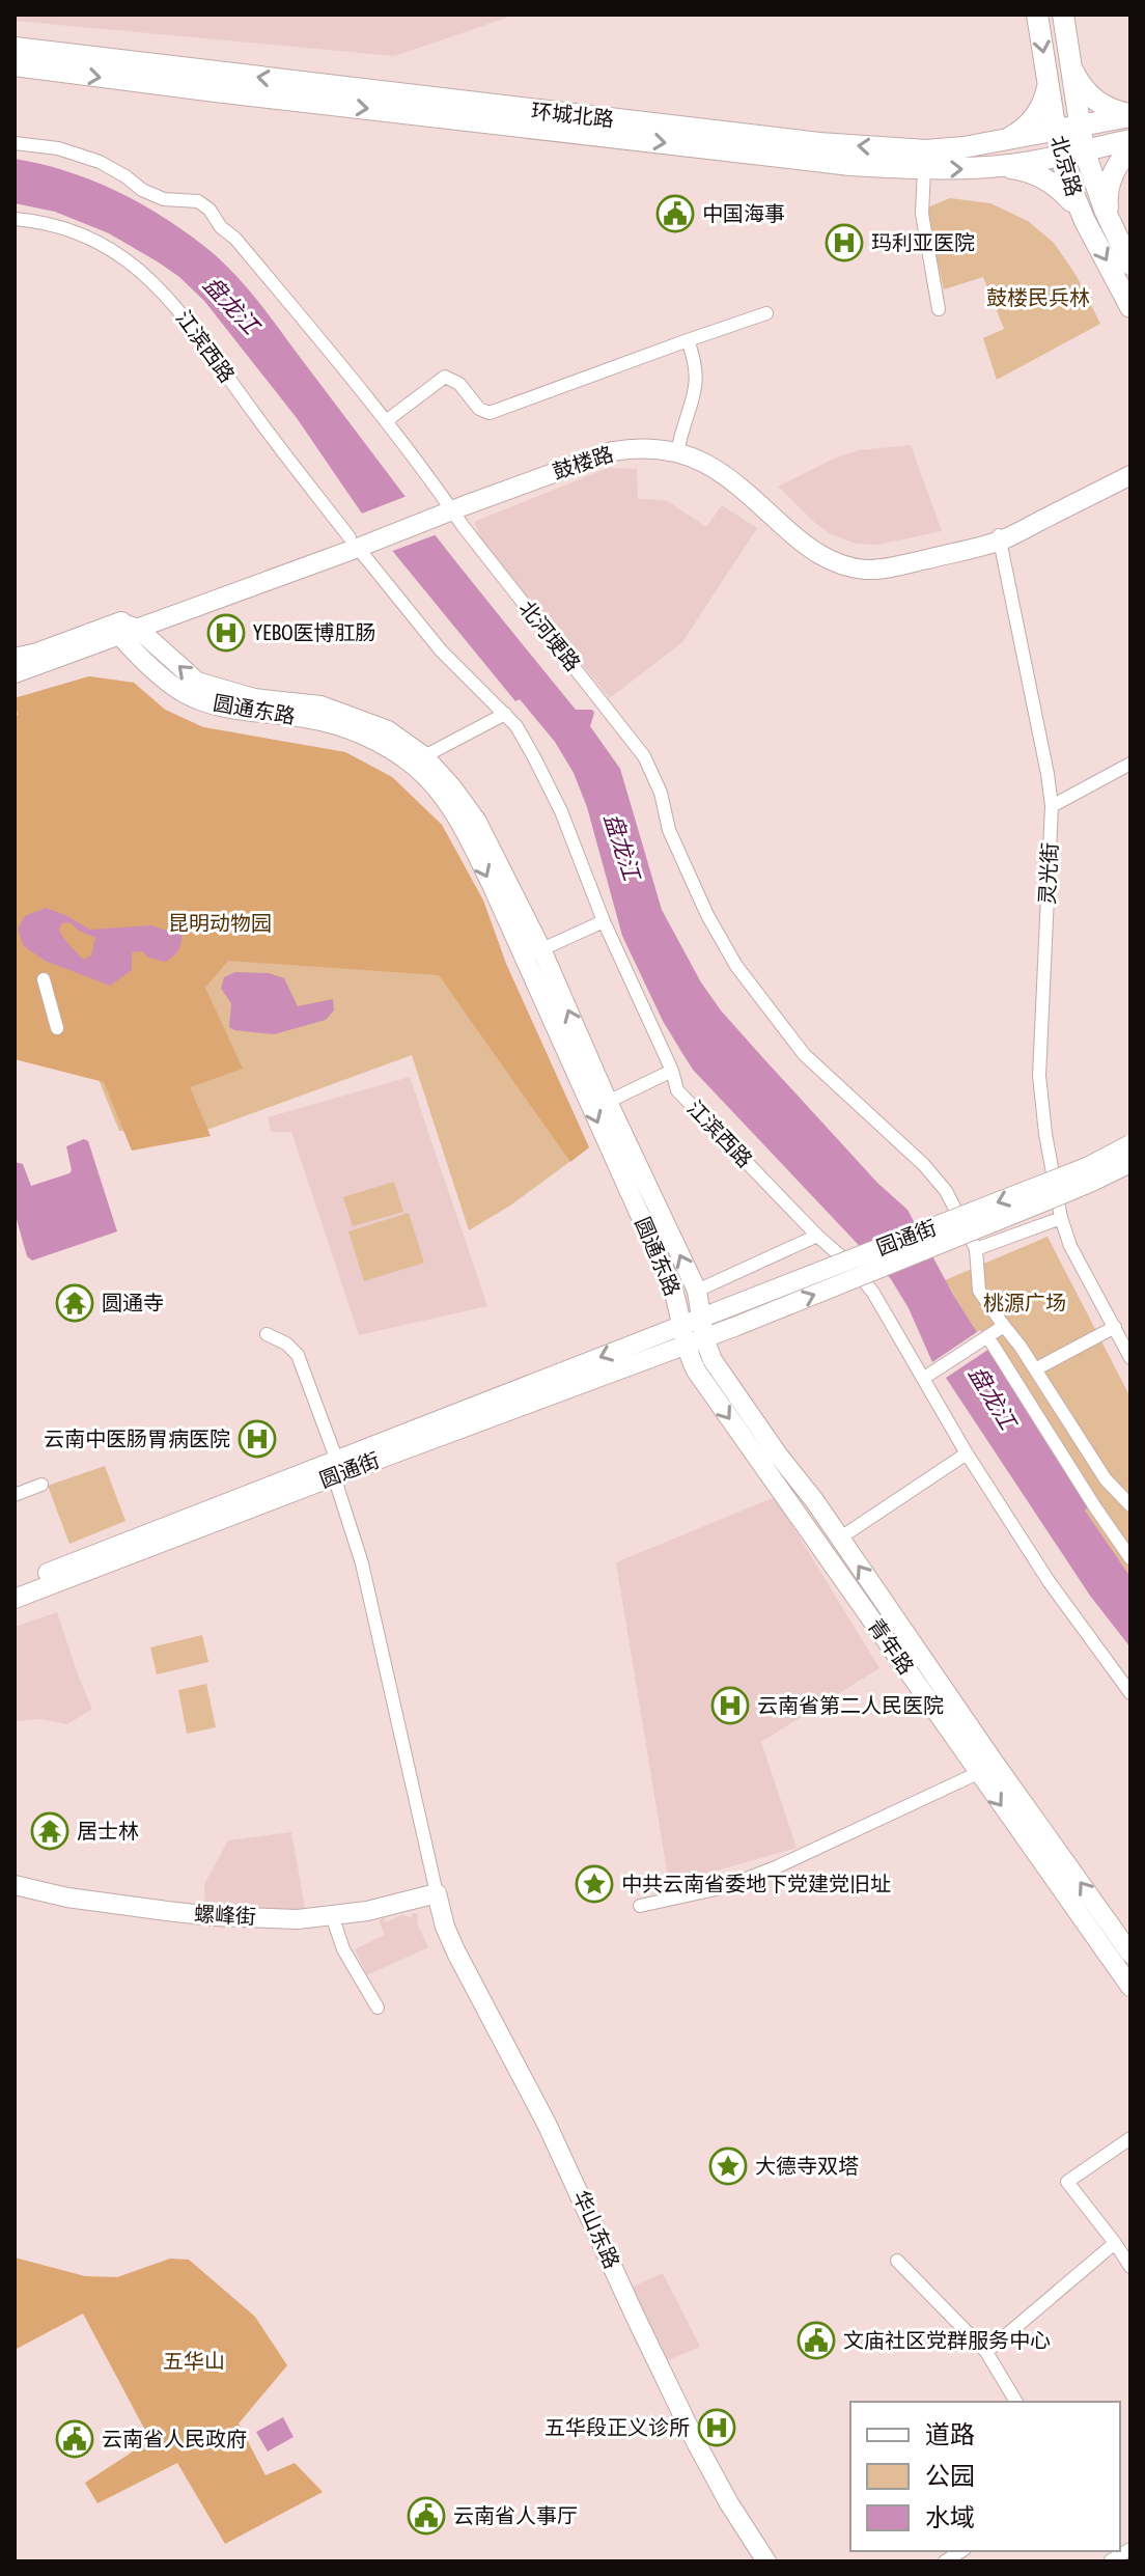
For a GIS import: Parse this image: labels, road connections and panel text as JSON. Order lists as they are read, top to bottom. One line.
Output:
{"streets":{"main road":["环城北路","北京路","鼓楼路","圆通东路","园通街","圆通街","青年路","螺峰街","华山东路"],"street":["江滨西路","北河埂路","灵光街"]},"crossings":[["环城北路","北京路"],["江滨西路","鼓楼路"],["鼓楼路","北河埂路"],["鼓楼路","圆通东路"],["鼓楼路","灵光街"],["圆通东路","园通街"],["圆通东路","圆通街"],["圆通东路","青年路"],["园通街","圆通街"],["园通街","青年路"],["圆通街","青年路"],["螺峰街","华山东路"]],"water":["盘龙江"],"parks":["鼓楼民兵林","昆明动物园","桃源广场","五华山"],"places":{"public building":["中国海事","文庙社区党群服务中心","云南省人民政府","云南省人事厅"],"hospital":["玛利亚医院","YEBO医博肛肠","云南中医肠胃病医院","云南省第二人民医院","五华段正义诊所"],"temple":["圆通寺","居士林"],"place":["中共云南省委地下党建党旧址","大德寺双塔"]},"legend":["道路","公园","水域"]}
